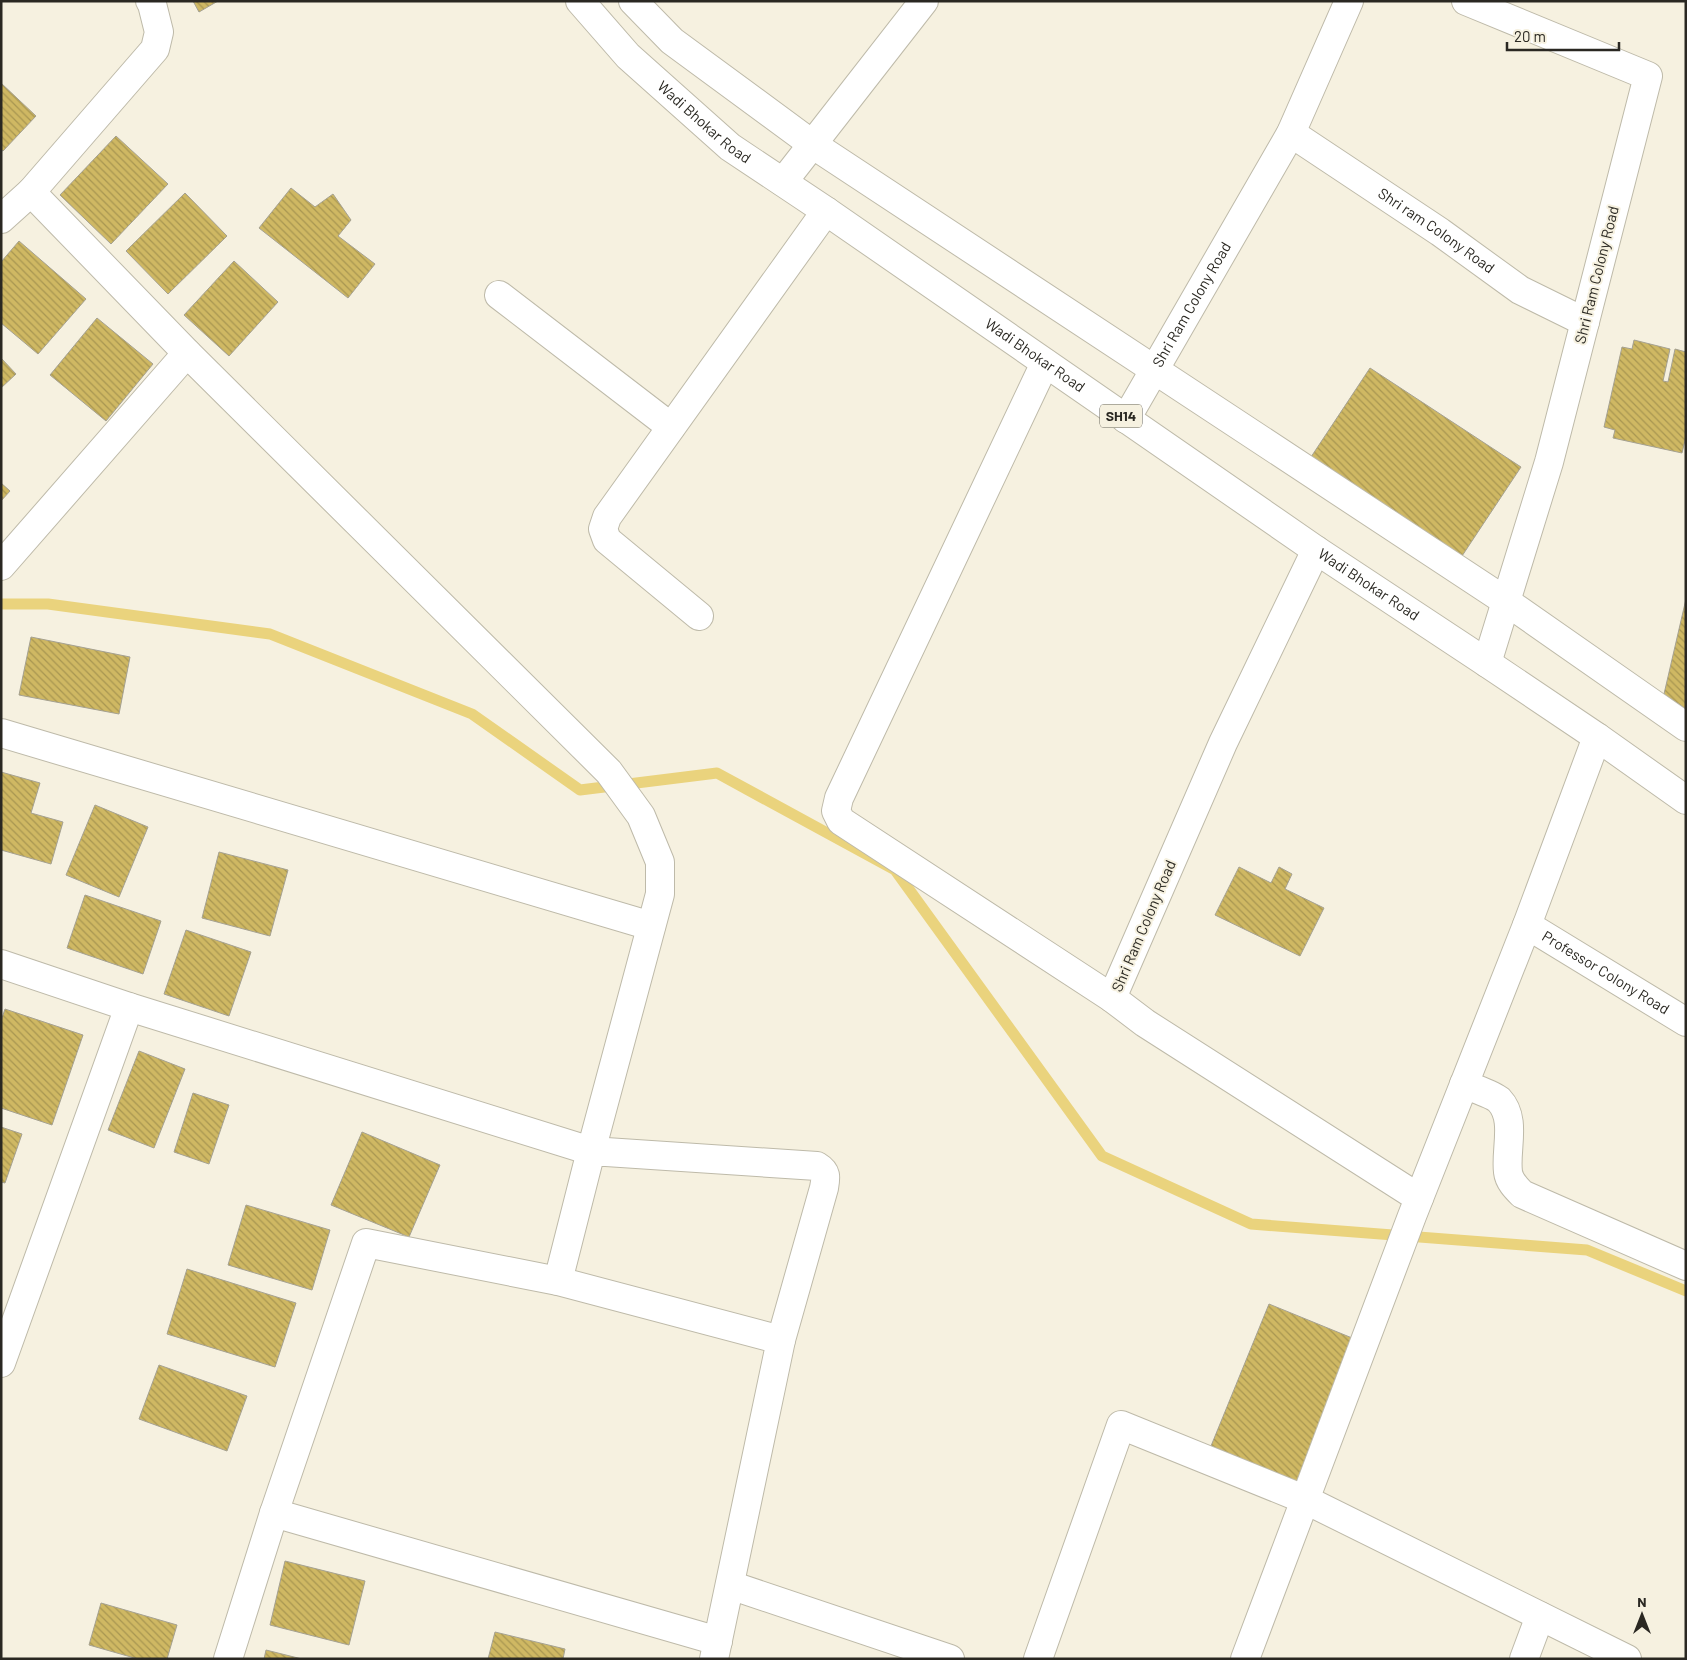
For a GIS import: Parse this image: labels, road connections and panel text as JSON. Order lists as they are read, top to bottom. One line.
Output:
{"streets":{"street":["Wadi Bhokar Road","Shri ram Colony Road","Shri Ram Colony Road","SH14","Professor Colony Road"]},"crossings":[["Wadi Bhokar Road","Shri Ram Colony Road"],["Shri ram Colony Road","Shri Ram Colony Road"]],"scale_bar":"20 m","north":"top"}
